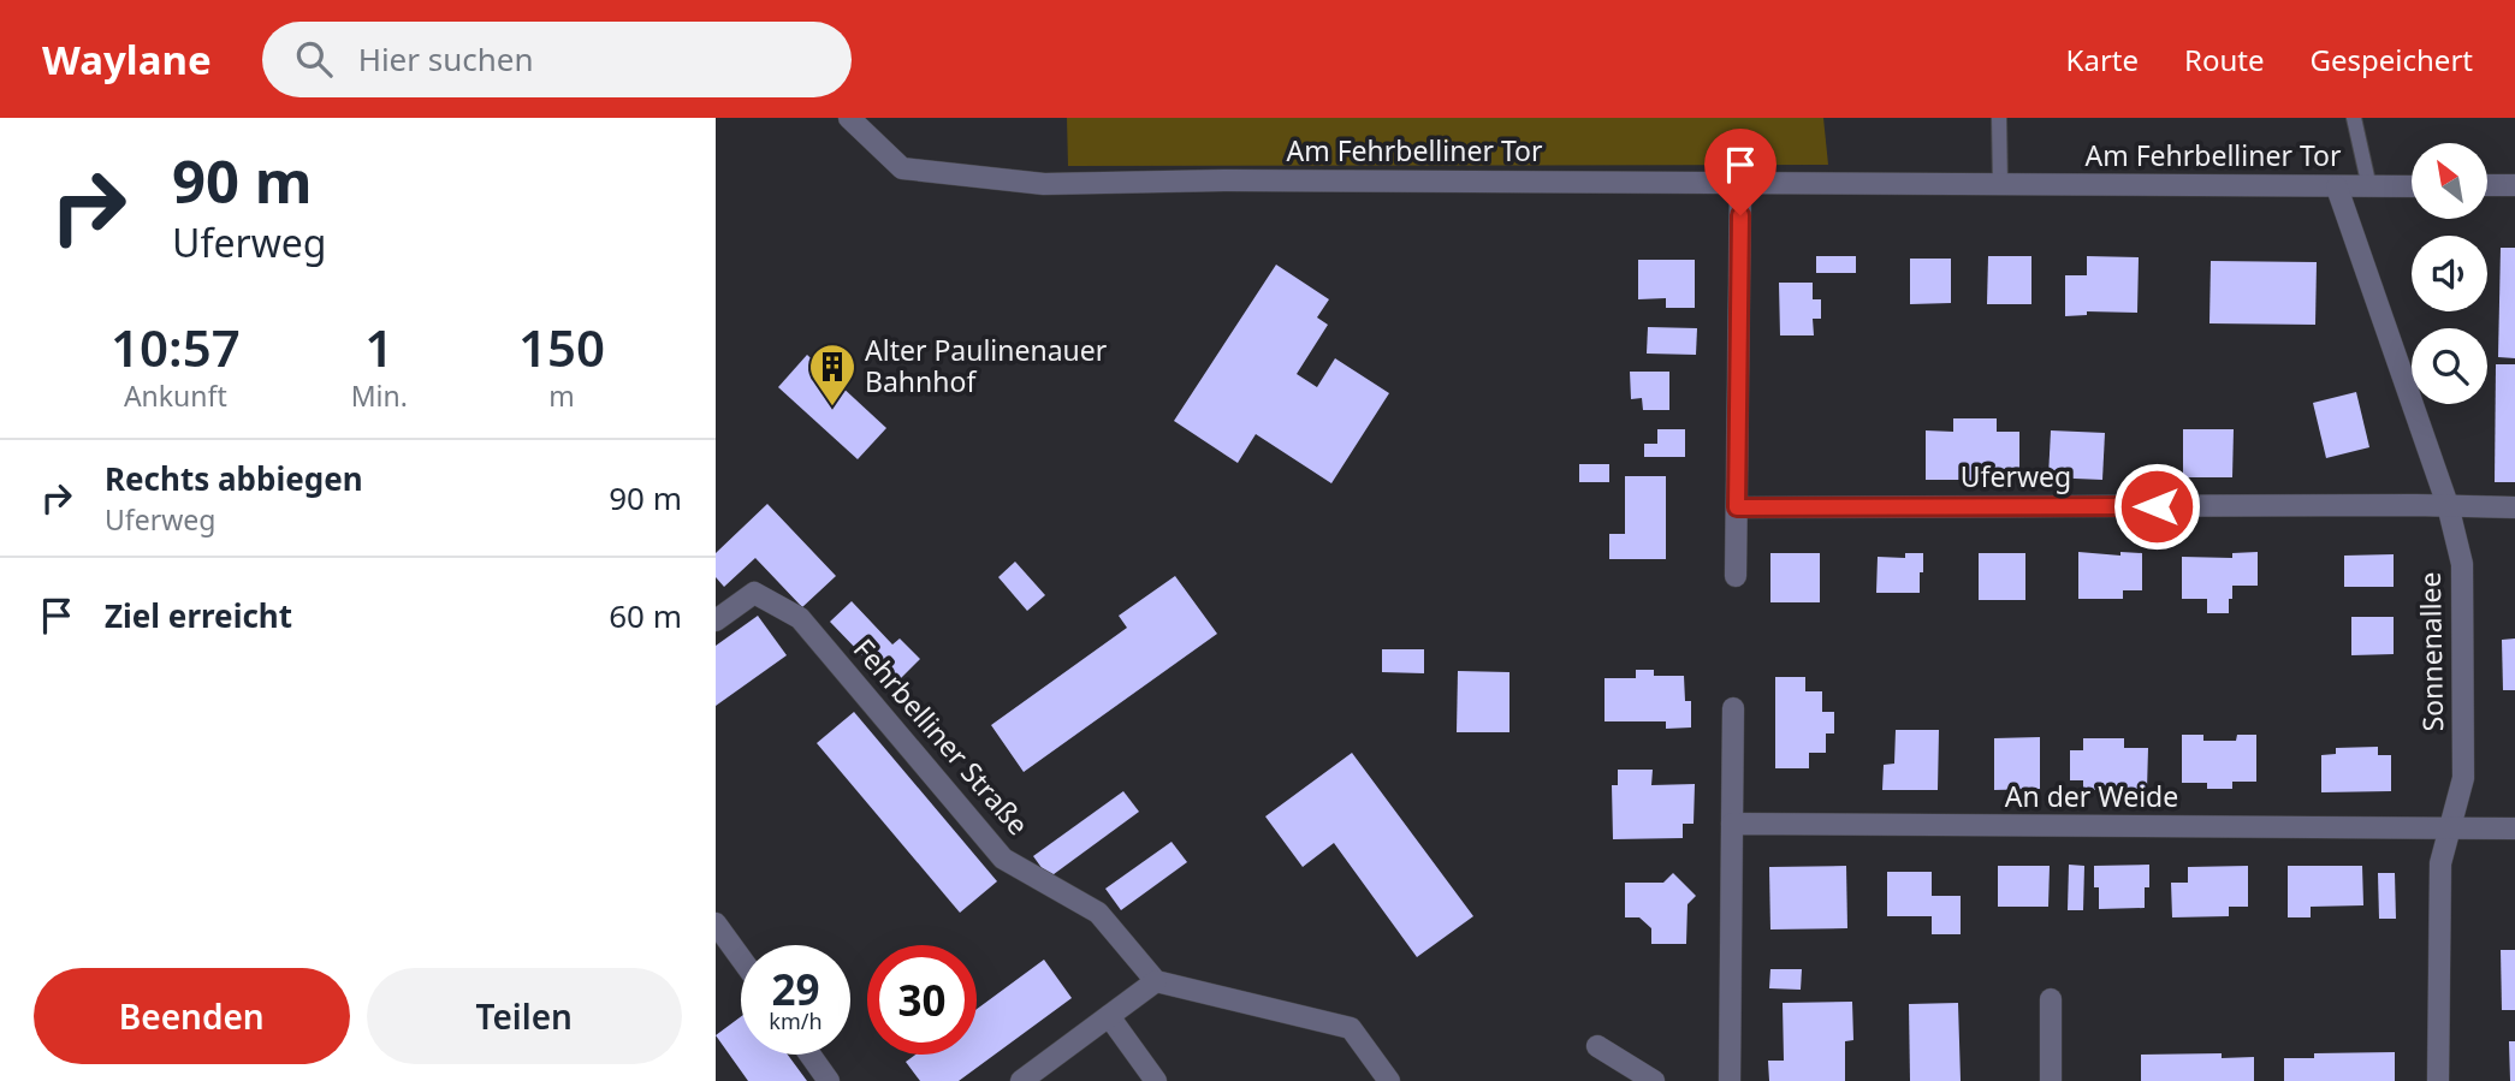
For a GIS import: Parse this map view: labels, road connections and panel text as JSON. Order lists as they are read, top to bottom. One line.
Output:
{"streets":{"street":["Am Fehrbelliner Tor","Uferweg","Sonnenallee","Fehrbelliner Straße","An der Weide"]},"crossings":[["Am Fehrbelliner Tor","Sonnenallee"],["Uferweg","Sonnenallee"],["Sonnenallee","An der Weide"]],"places":{"building":["Alter Paulinenauer Bahnhof"]},"north":"top left","page":{"header":"Waylane","search":"Hier suchen","nav":["Karte","Route","Gespeichert"],"turn":["90 m","Uferweg"],"eta":["10:57","Ankunft","1","Min.","150","m"],"list":[{"name":"Rechts abbiegen","note":"Uferweg","value":"90 m"},{"name":"Ziel erreicht","value":"60 m"}],"speed":"29 km/h","limit":"30","buttons":["Beenden","Teilen"]}}
